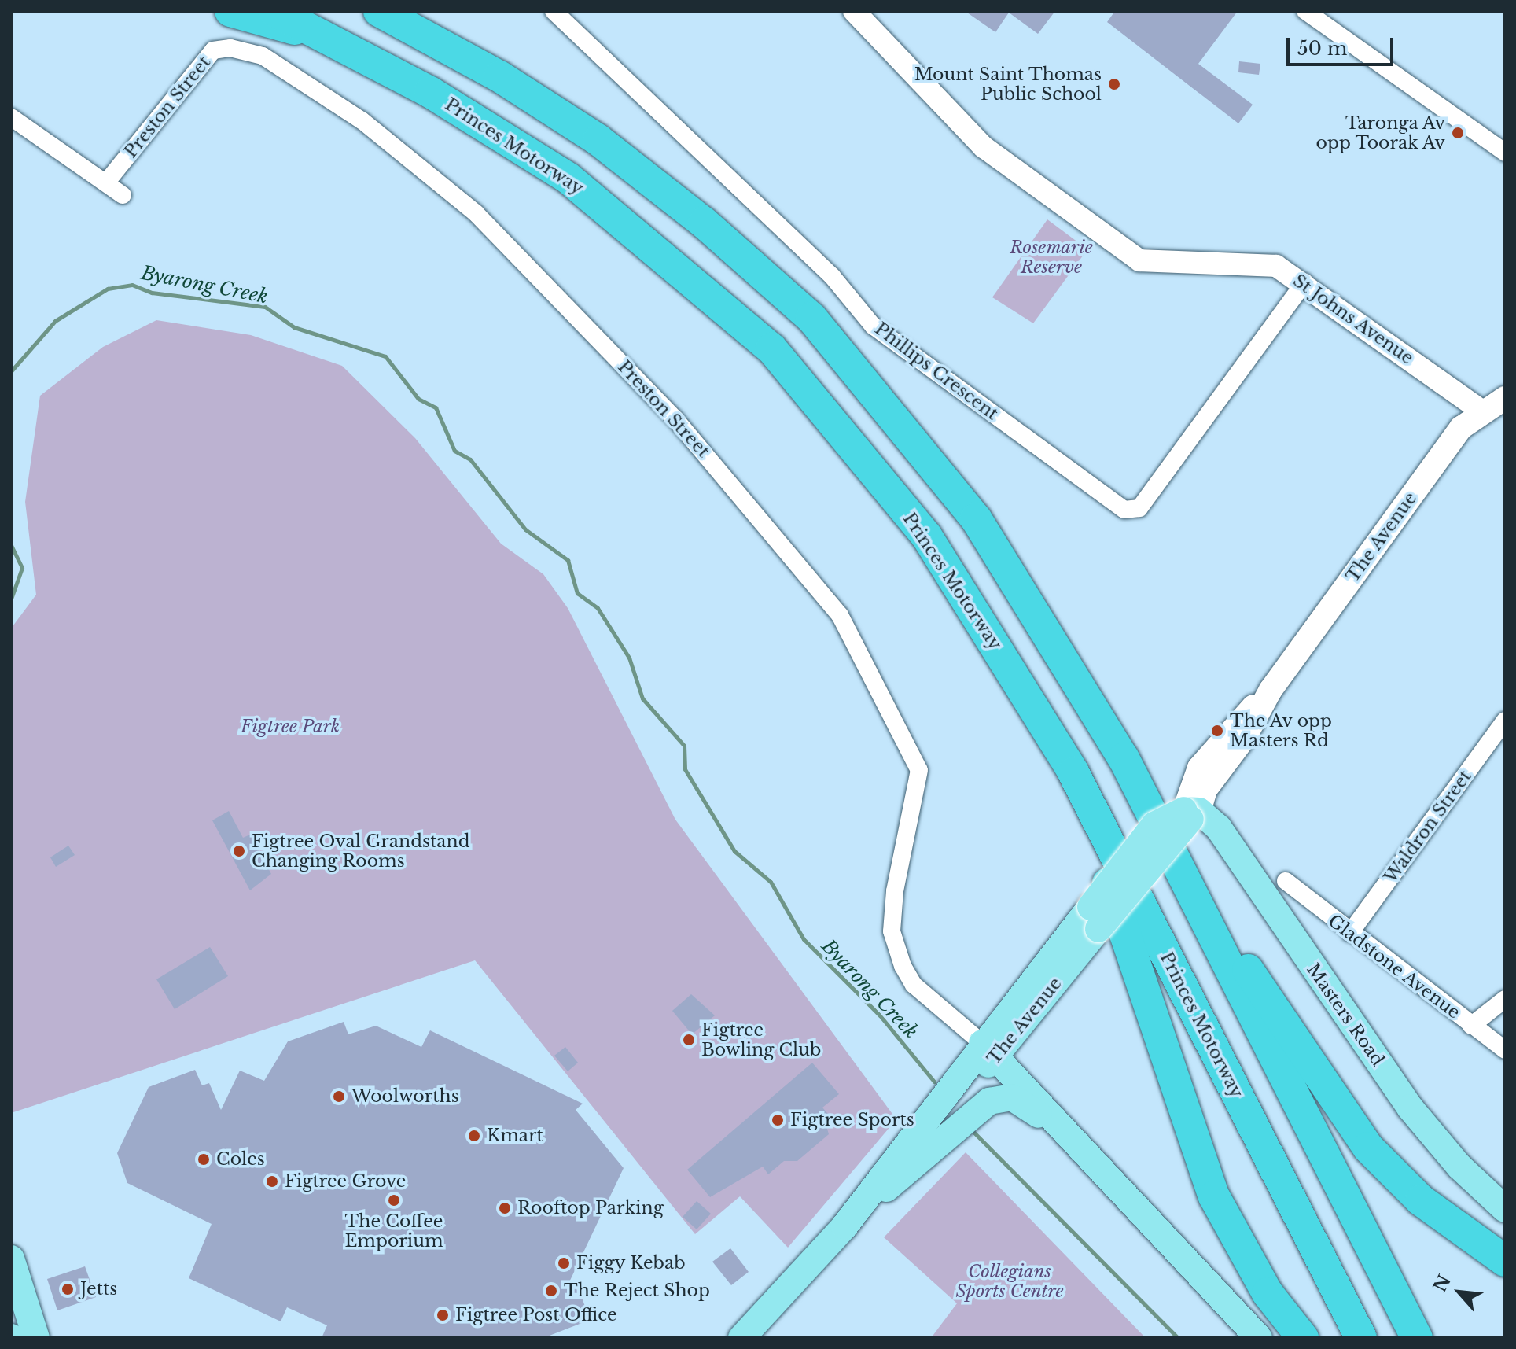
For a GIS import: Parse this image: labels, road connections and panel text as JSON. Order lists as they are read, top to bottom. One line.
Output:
{"streets":{"highway":["Princes Motorway"],"main road":["The Avenue","Masters Road"],"street":["Preston Street","St Johns Avenue","Phillips Crescent","Waldron Street","Gladstone Avenue"]},"crossings":[["Preston Street","The Avenue"],["St Johns Avenue","Phillips Crescent"],["St Johns Avenue","The Avenue"],["The Avenue","Masters Road"],["Waldron Street","Gladstone Avenue"]],"water":["Byarong Creek"],"parks":["Rosemarie Reserve","Figtree Park","Collegians Sports Centre"],"places":["Mount Saint Thomas Public School","Taronga Av opp Toorak Av","The Av opp Masters Rd","Figtree Oval Grandstand Changing Rooms","Figtree Bowling Club","Woolworths","Figtree Sports","Kmart","Coles","Figtree Grove","The Coffee Emporium","Rooftop Parking","Figgy Kebab","Jetts","The Reject Shop","Figtree Post Office"],"scale_bar":"50 m","north":"top left"}
